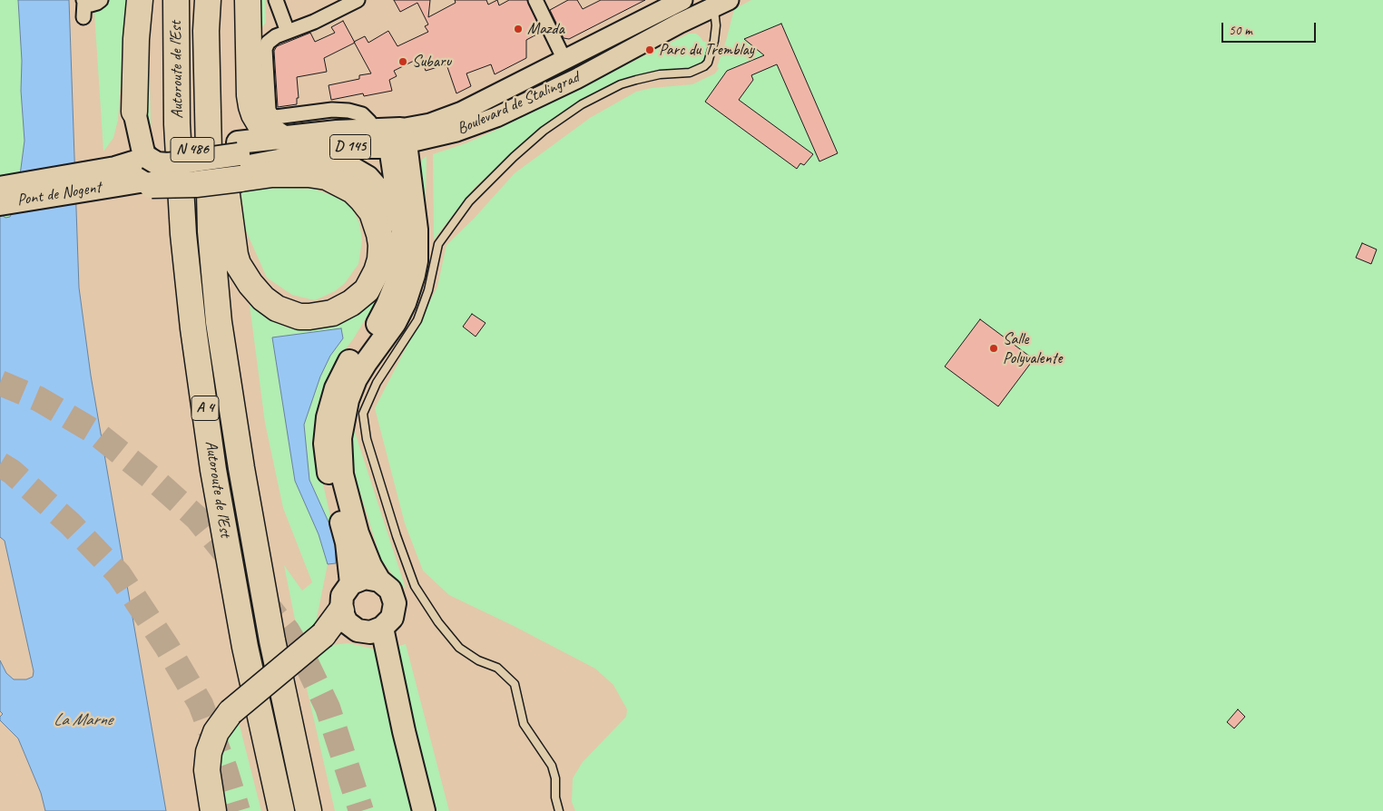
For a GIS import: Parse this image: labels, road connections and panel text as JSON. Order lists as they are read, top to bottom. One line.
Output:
{"streets":{"highway":["Autoroute de l’Est","A 4"],"main road":["Boulevard de Stalingrad","D 145","N 486","Pont de Nogent"]},"crossings":[["Boulevard de Stalingrad","N 486"],["N 486","Pont de Nogent"]],"water":["La Marne"],"places":["Mazda","Parc du Tremblay","Subaru","Salle Polyvalente"],"scale_bar":"50 m"}
